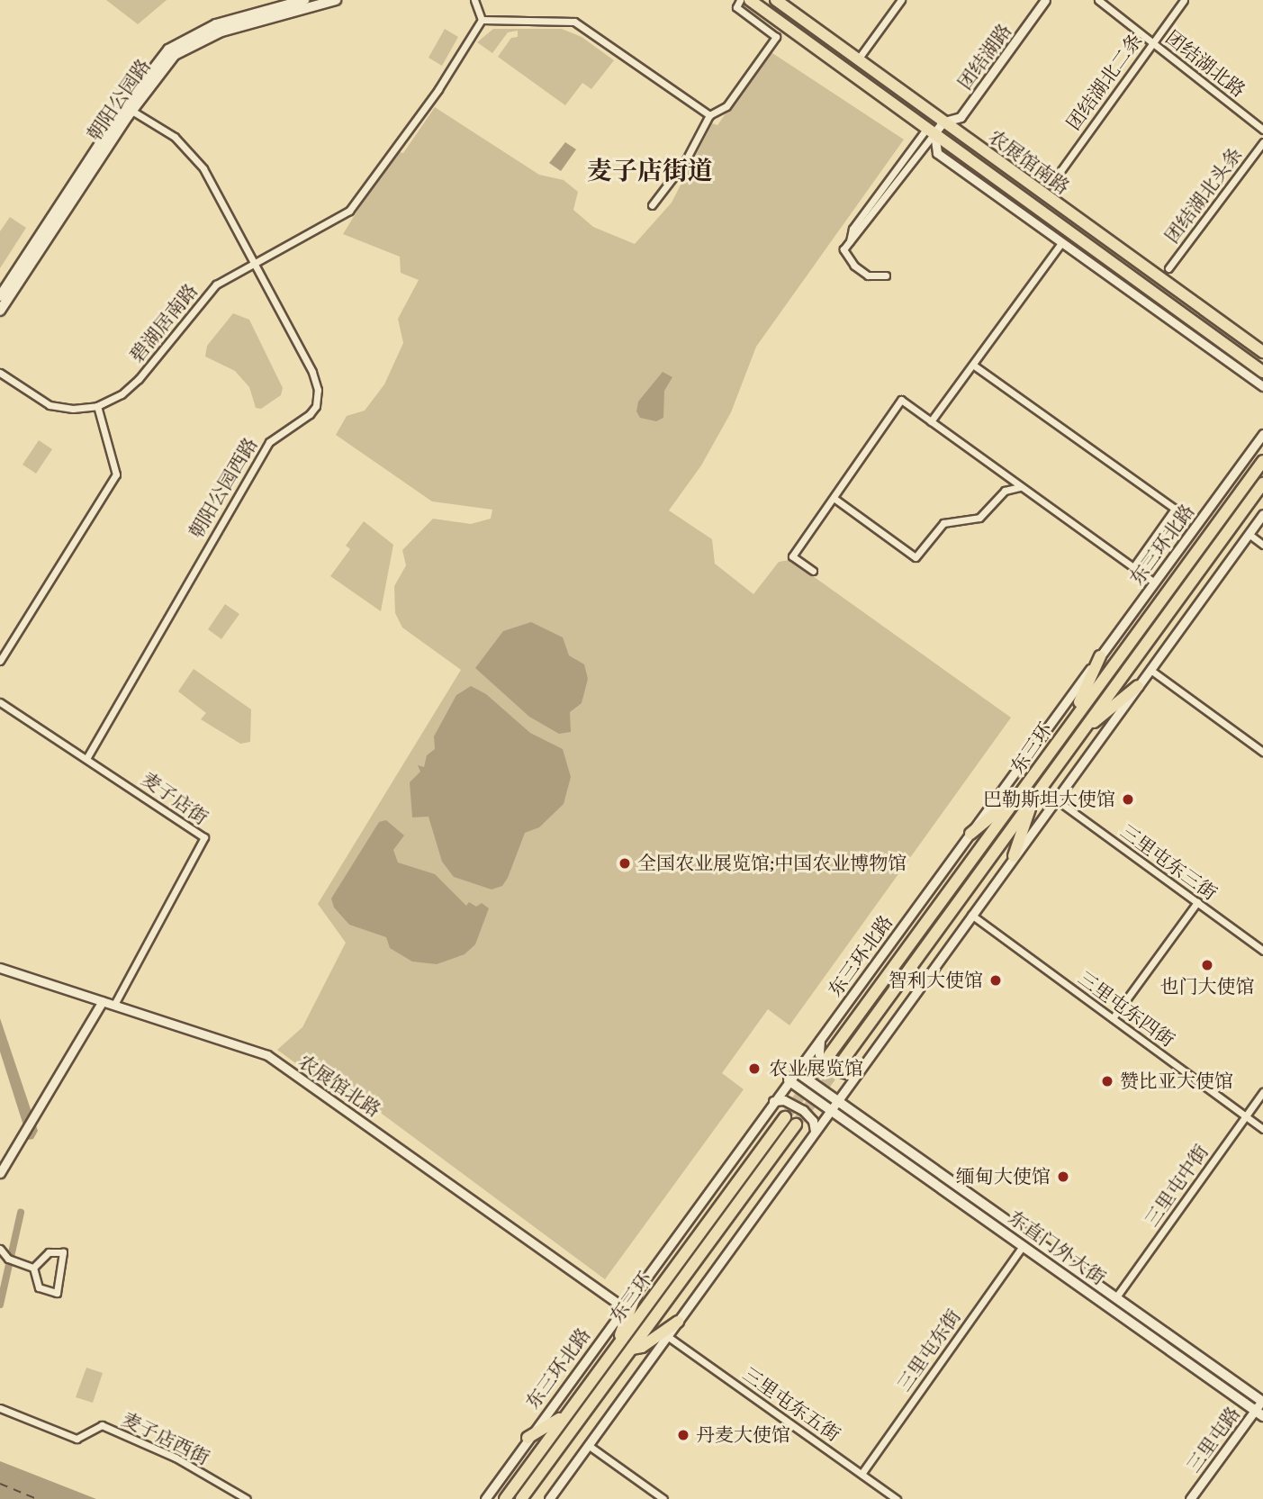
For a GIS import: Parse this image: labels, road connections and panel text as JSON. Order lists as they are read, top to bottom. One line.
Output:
{"streets":{"main road":["朝阳公园路","农展馆南路","东三环","东直门外大街"],"street":["团结湖路","团结湖北路","团结湖北二条","团结湖北头条","碧湖居南路","朝阳公园西路","东三环北路","麦子店街","三里屯东三街","三里屯东四街","农展馆北路","三里屯中街","三里屯东街","三里屯东五街","麦子店西街","三里屯路"]},"crossings":[["团结湖路","农展馆南路"],["团结湖北路","团结湖北二条"],["朝阳公园路","朝阳公园西路"],["碧湖居南路","朝阳公园西路"],["朝阳公园西路","麦子店街"],["东三环北路","农展馆北路"],["东三环北路","东直门外大街"],["麦子店街","农展馆北路"],["三里屯东四街","三里屯中街"],["三里屯中街","东直门外大街"],["东直门外大街","三里屯东街"],["东直门外大街","三里屯路"],["三里屯东街","三里屯东五街"]],"districts":["麦子店街道"],"places":["巴勒斯坦大使馆","全国农业展览馆;中国农业博物馆","也门大使馆","智利大使馆","农业展览馆","赞比亚大使馆","缅甸大使馆","丹麦大使馆"]}
